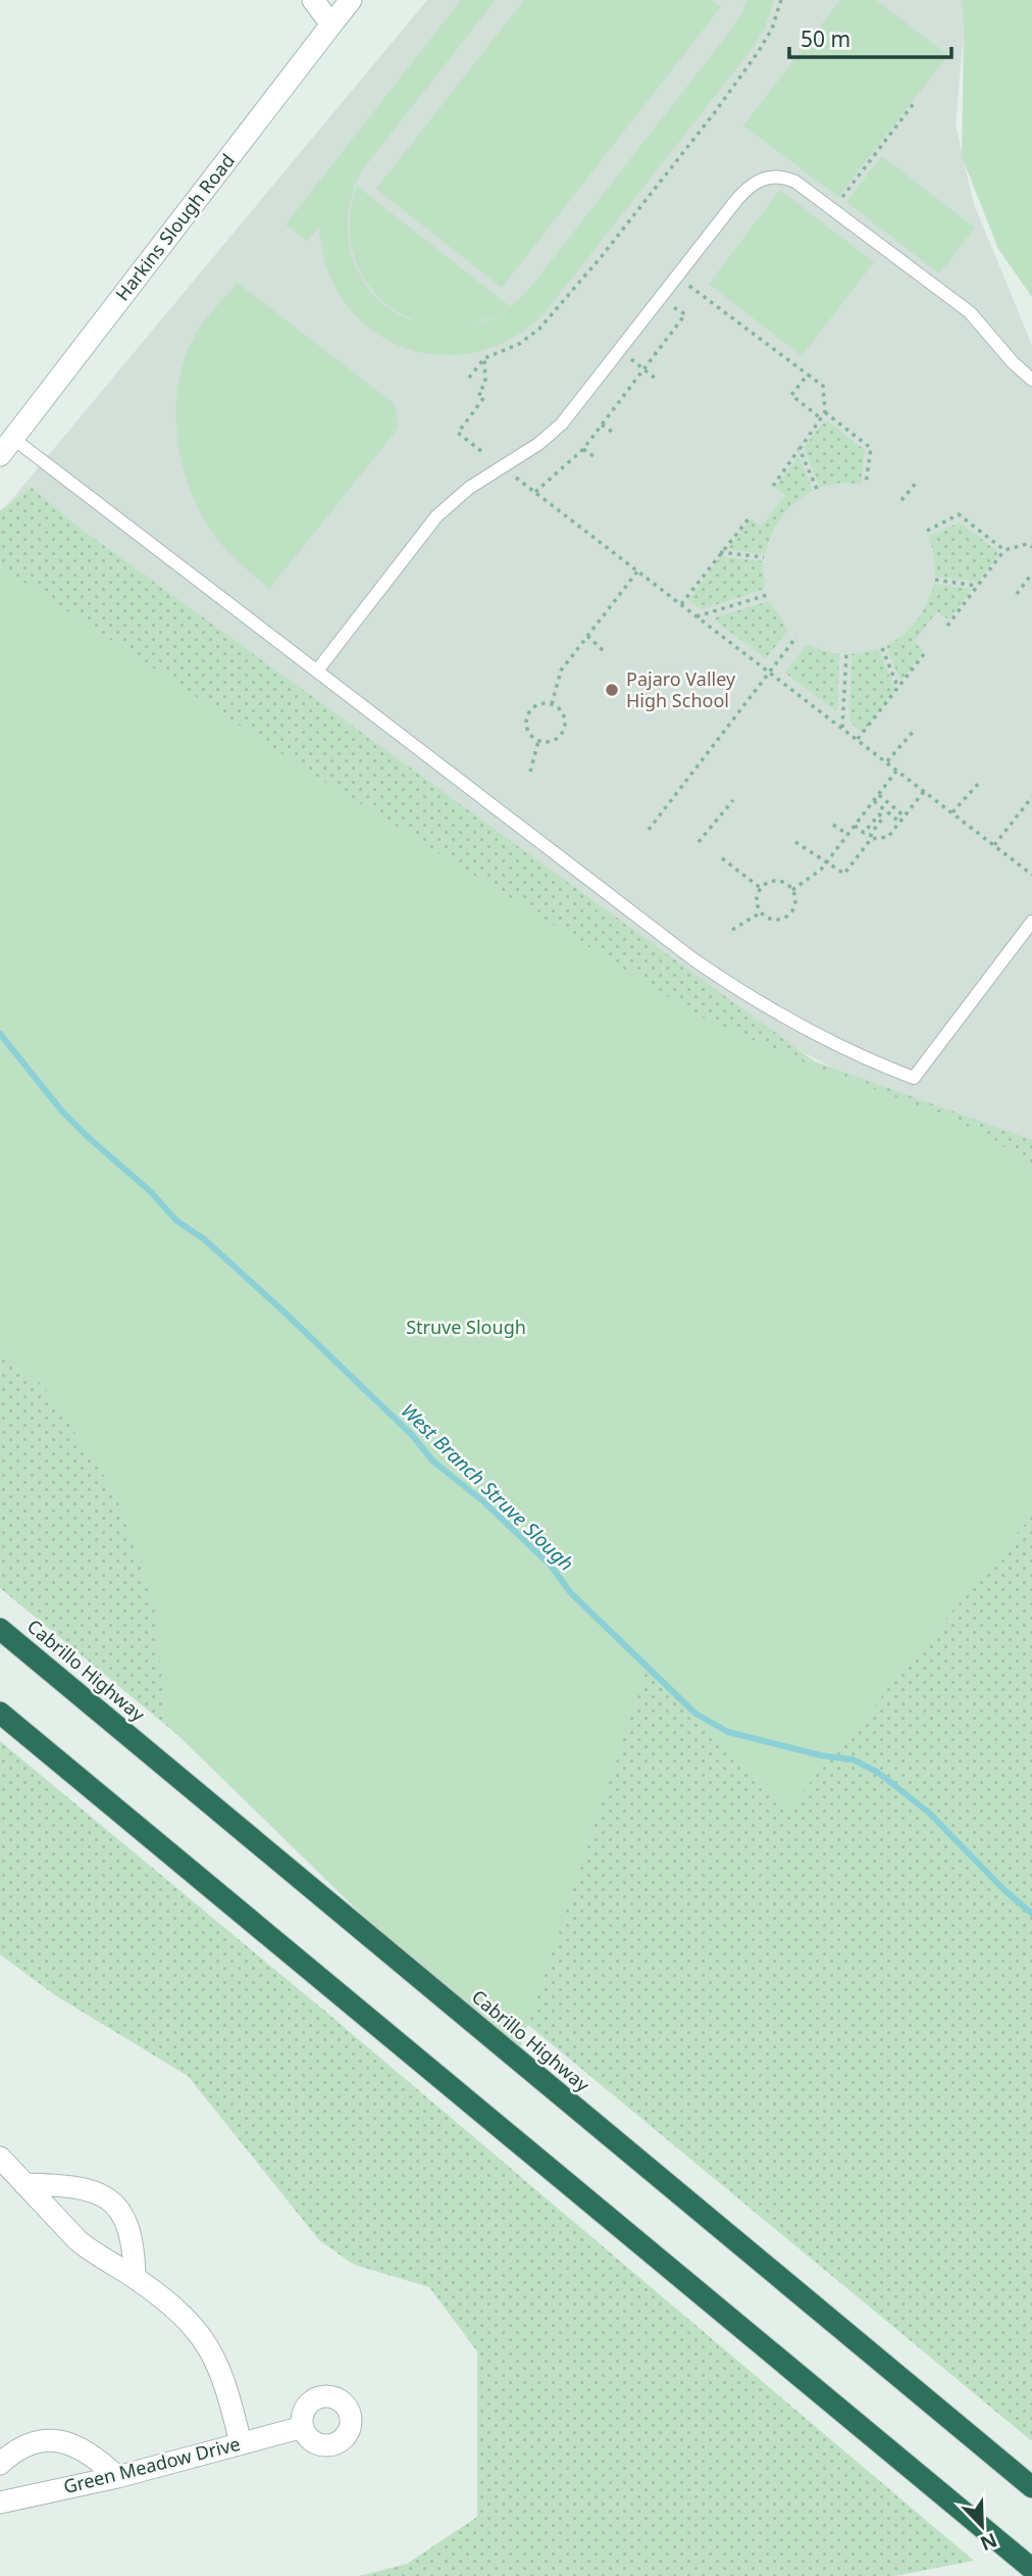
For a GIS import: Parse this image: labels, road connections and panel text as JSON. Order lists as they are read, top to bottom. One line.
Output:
{"streets":{"highway":["Cabrillo Highway"],"street":["Harkins Slough Road","Green Meadow Drive"]},"water":["West Branch Struve Slough"],"parks":["Struve Slough"],"places":["Pajaro Valley High School"],"scale_bar":"50 m","north":"bottom right"}
